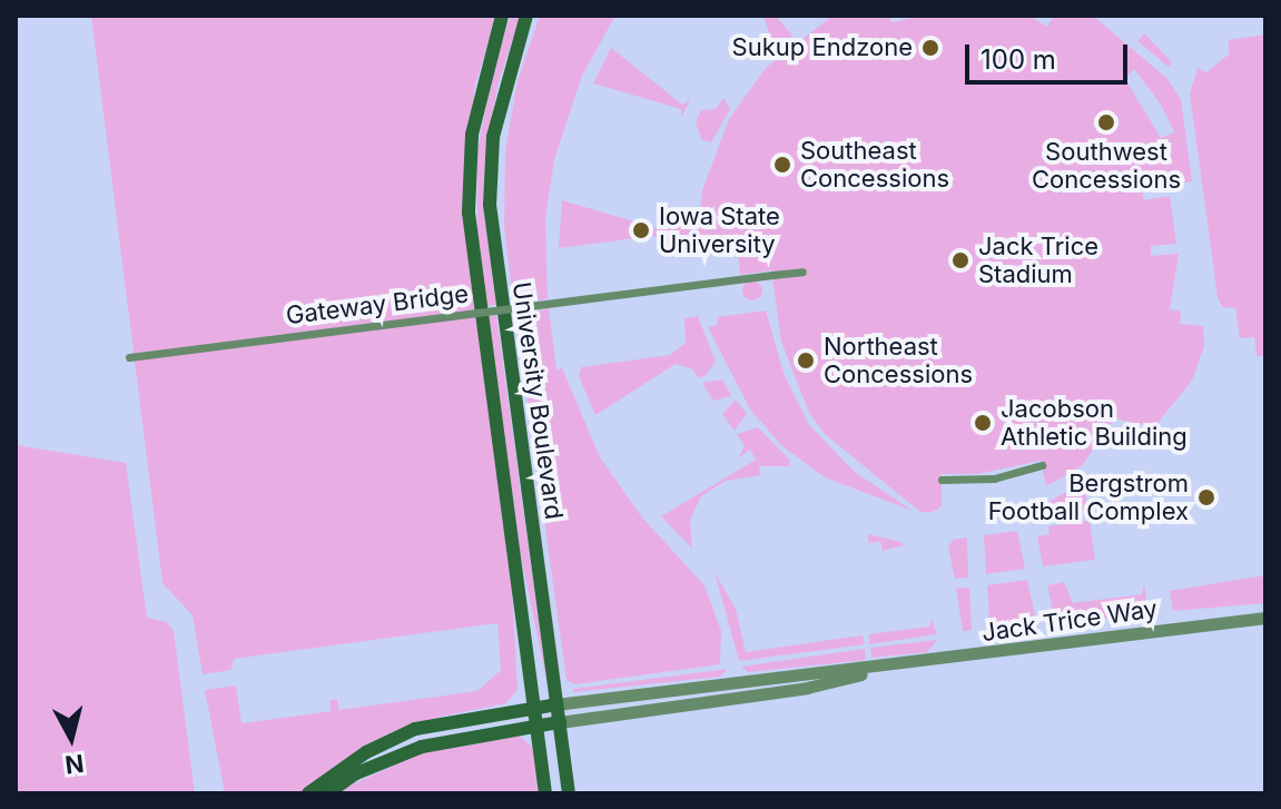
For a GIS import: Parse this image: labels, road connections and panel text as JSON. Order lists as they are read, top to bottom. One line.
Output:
{"streets":{"main road":["University Boulevard"],"street":["Gateway Bridge","Jack Trice Way"]},"crossings":[["University Boulevard","Jack Trice Way"]],"places":["Sukup Endzone","Southwest Concessions","Southeast Concessions","Iowa State University","Jack Trice Stadium","Northeast Concessions","Jacobson Athletic Building","Bergstrom Football Complex"],"scale_bar":"100 m","north":"bottom"}
